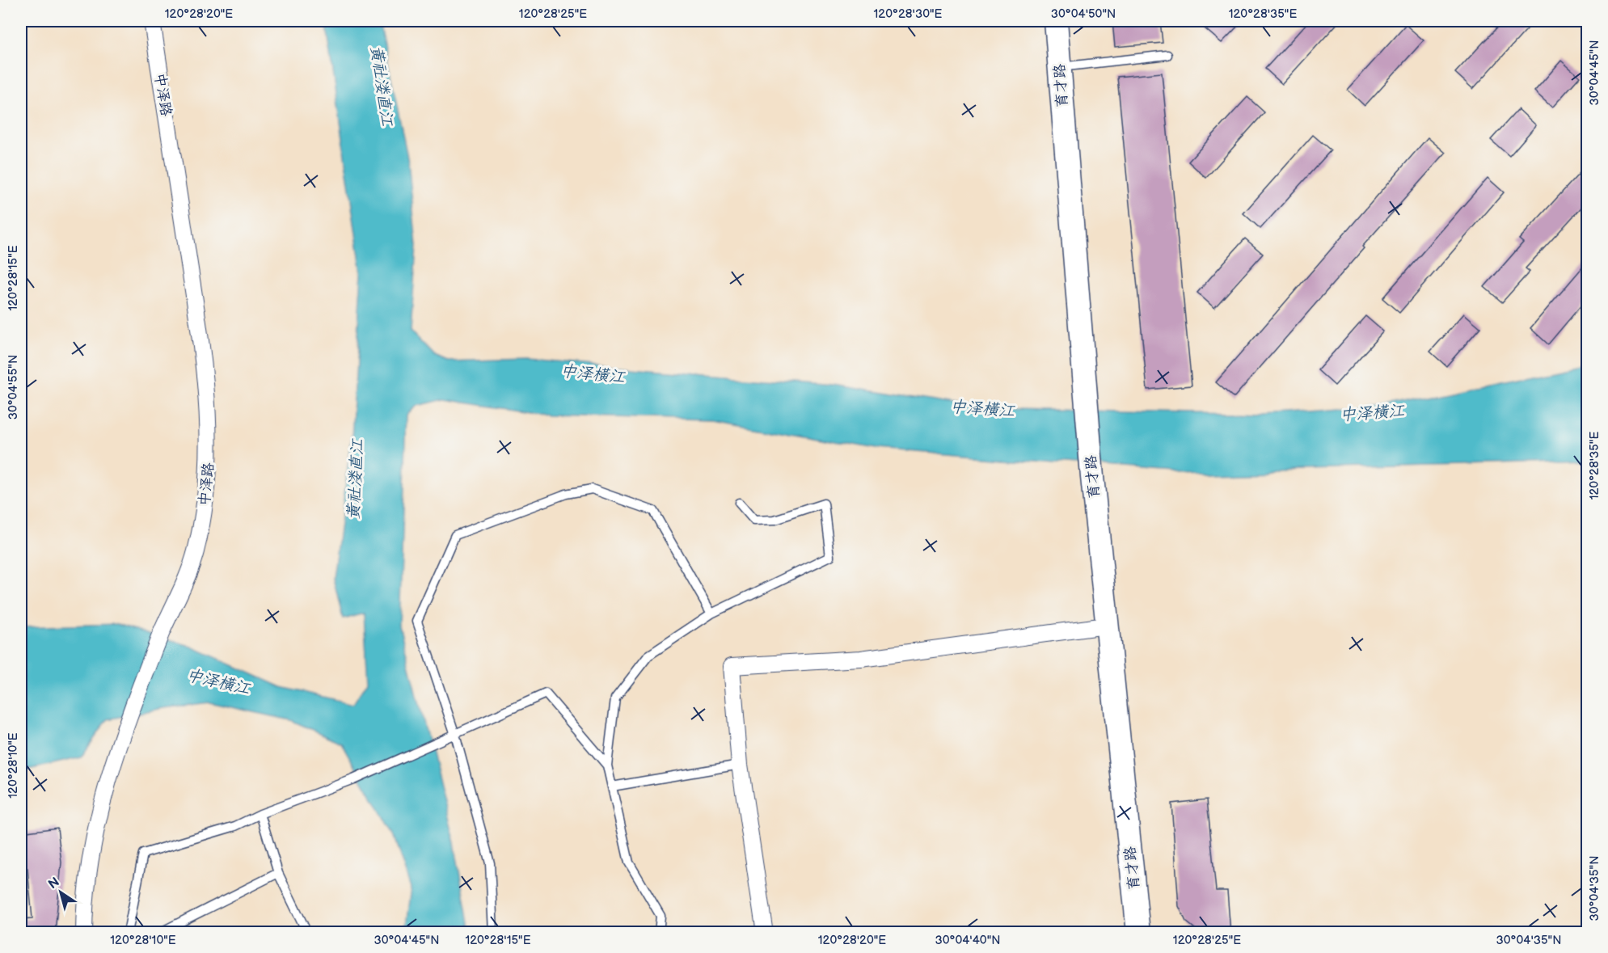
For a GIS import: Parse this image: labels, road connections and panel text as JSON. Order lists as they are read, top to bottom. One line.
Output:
{"streets":{"street":["育才路","中泽路"]},"water":["黄社溇直江","中泽横江"],"north":"top left","coordinates":["120°28'20\"E","120°28'25\"E","120°28'30\"E","30°04'50\"N","120°28'35\"E","30°04'45\"N","120°28'15\"E","30°04'55\"N","120°28'10\"E","30°04'35\"N","30°04'40\"N"]}
